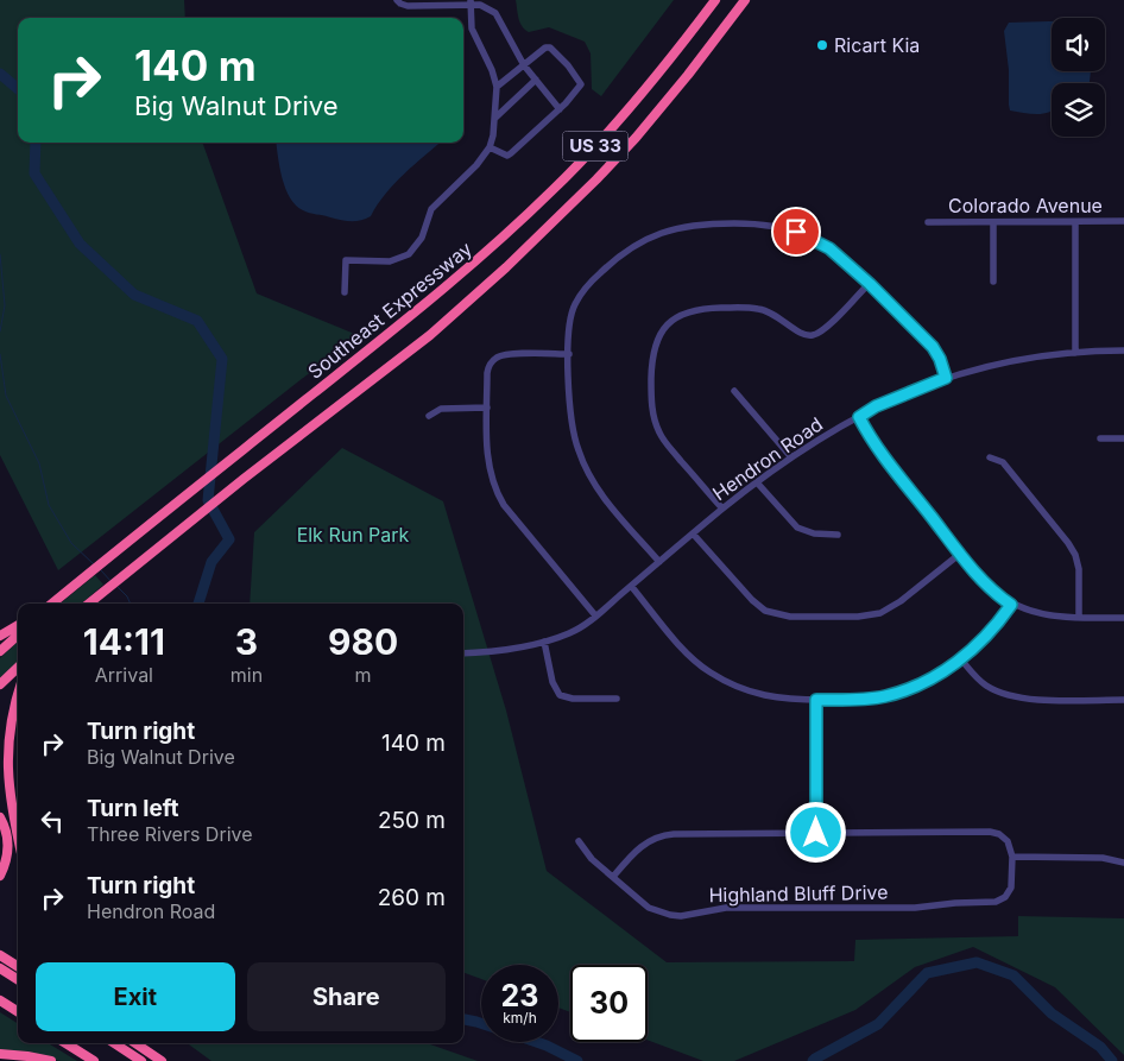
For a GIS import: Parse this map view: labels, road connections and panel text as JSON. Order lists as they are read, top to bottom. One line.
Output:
{"streets":{"highway":["US 33","Southeast Expressway"],"street":["Colorado Avenue","Hendron Road","Highland Bluff Drive"]},"parks":["Elk Run Park"],"places":["Ricart Kia"],"page":{"turn":["140 m","Big Walnut Drive"],"eta":["14:11","Arrival","3","min","980","m"],"list":[{"name":"Turn right","note":"Big Walnut Drive","value":"140 m"},{"name":"Turn left","note":"Three Rivers Drive","value":"250 m"},{"name":"Turn right","note":"Hendron Road","value":"260 m"}],"buttons":["Exit","Share"],"speed":"23 km/h","limit":"30"}}
